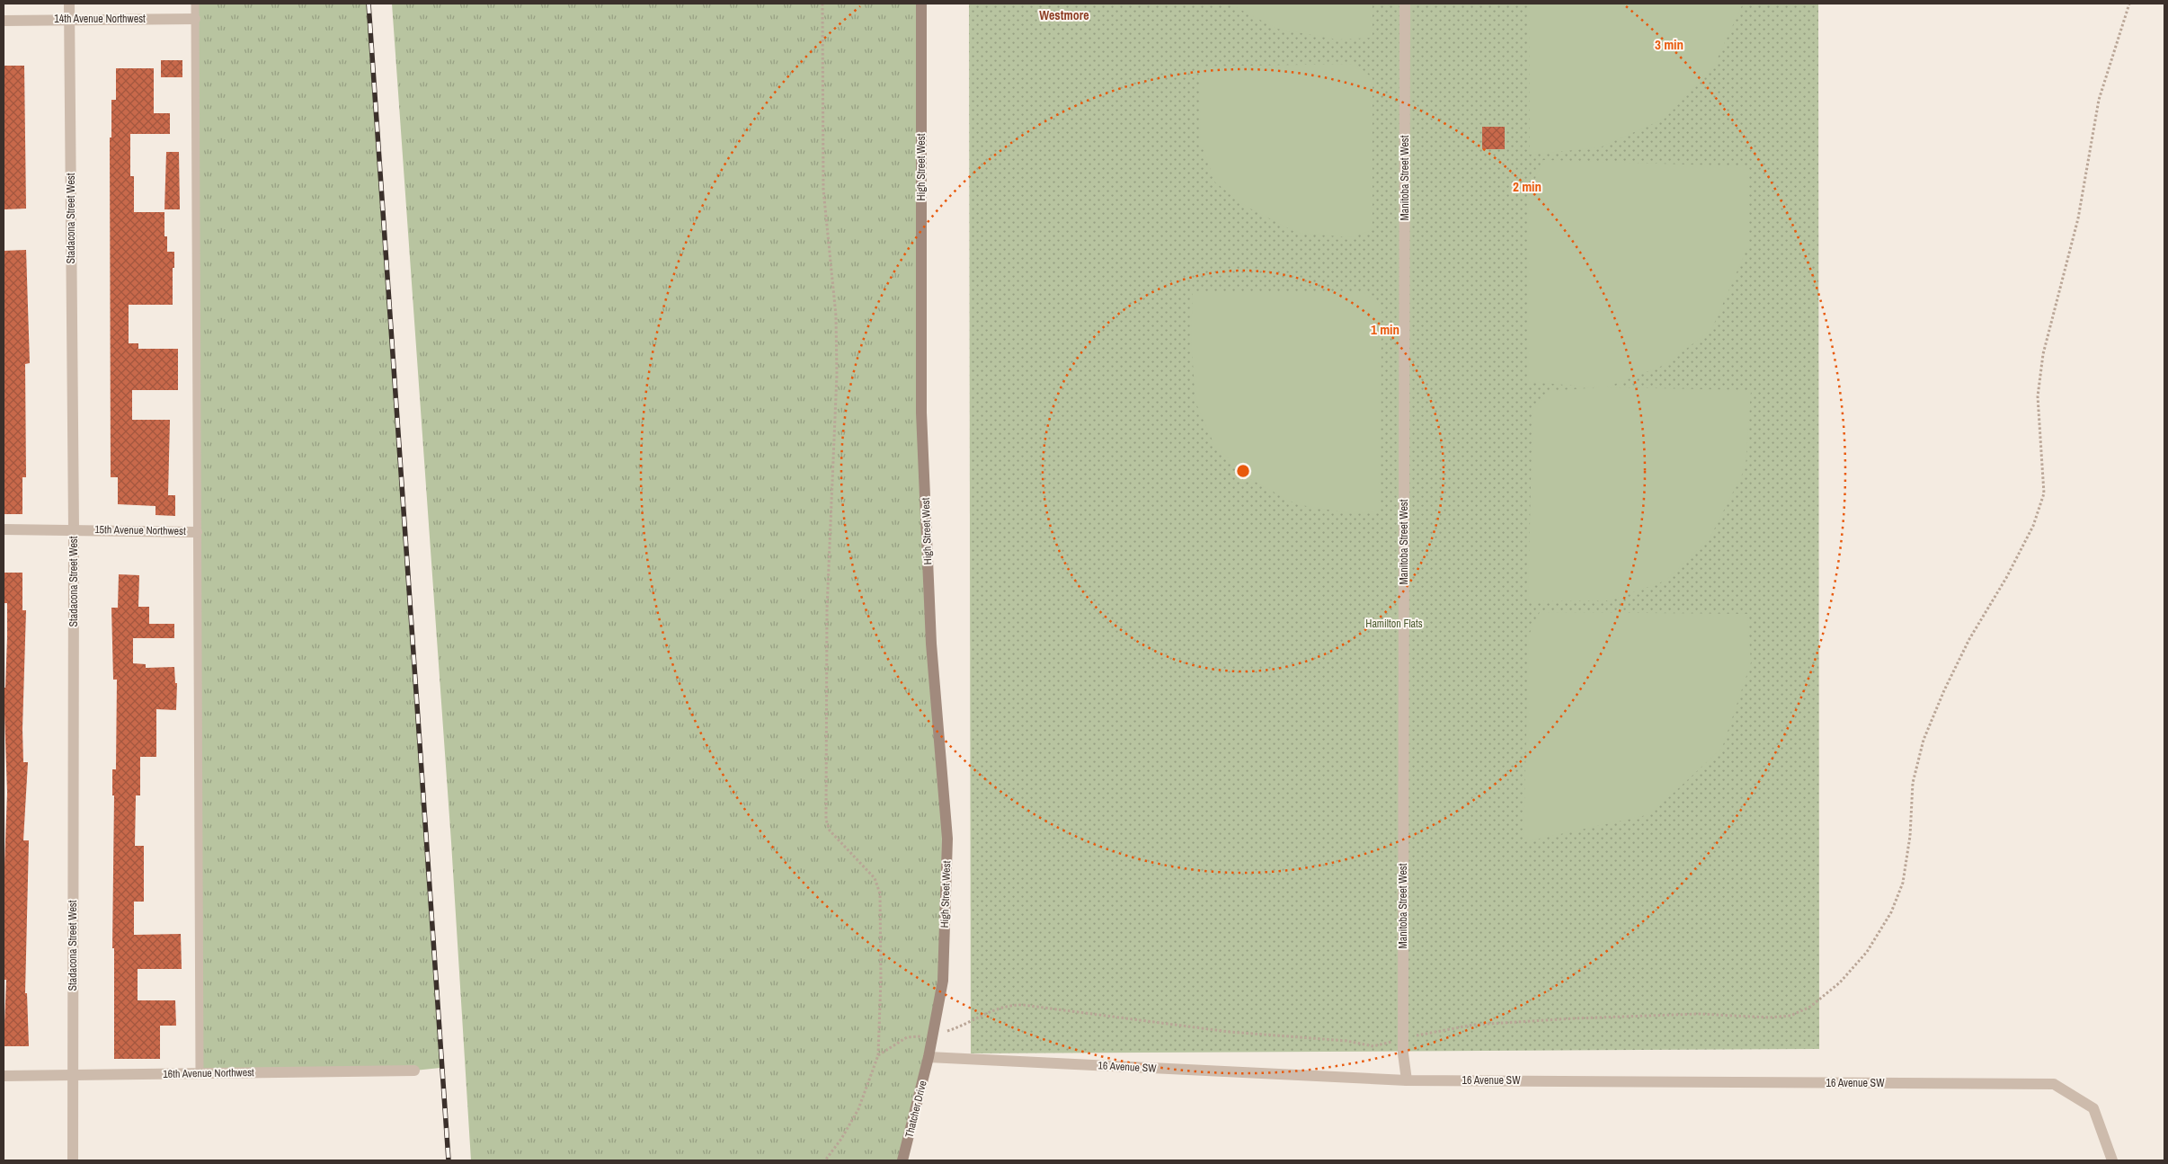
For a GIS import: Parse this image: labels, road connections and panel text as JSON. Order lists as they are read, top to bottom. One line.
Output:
{"streets":{"main road":["High Street West","Thatcher Drive"],"street":["14th Avenue Northwest","Manitoba Street West","Stadacona Street West","15th Avenue Northwest","16 Avenue SW","16th Avenue Northwest"]},"crossings":[["14th Avenue Northwest","Stadacona Street West"],["High Street West","16 Avenue SW"],["High Street West","Thatcher Drive"],["Manitoba Street West","16 Avenue SW"],["Stadacona Street West","15th Avenue Northwest"],["Stadacona Street West","16th Avenue Northwest"],["16 Avenue SW","Thatcher Drive"]],"districts":["Westmore"],"parks":["Hamilton Flats"],"rings":["3 min","2 min","1 min"]}
